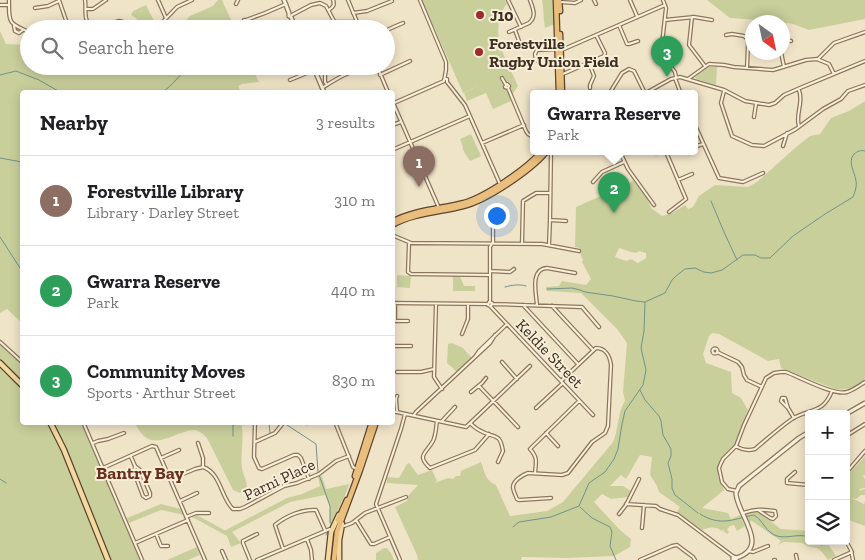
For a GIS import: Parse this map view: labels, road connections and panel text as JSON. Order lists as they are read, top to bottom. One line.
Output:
{"streets":{"street":["Keldie Street","Parni Place"]},"districts":["Bantry Bay"],"places":["J10","Forestville Rugby Union Field"],"north":"bottom right","page":{"search":"Search here","pins":["3","1","2"],"popup":["Gwarra Reserve","Park"],"heading":["Nearby","3 results"],"list":[{"mark":"1","name":"Forestville Library","note":"Library · Darley Street","value":"310 m"},{"mark":"2","name":"Gwarra Reserve","note":"Park","value":"440 m"},{"mark":"3","name":"Community Moves","note":"Sports · Arthur Street","value":"830 m"}],"map_buttons":["+","−"]}}
